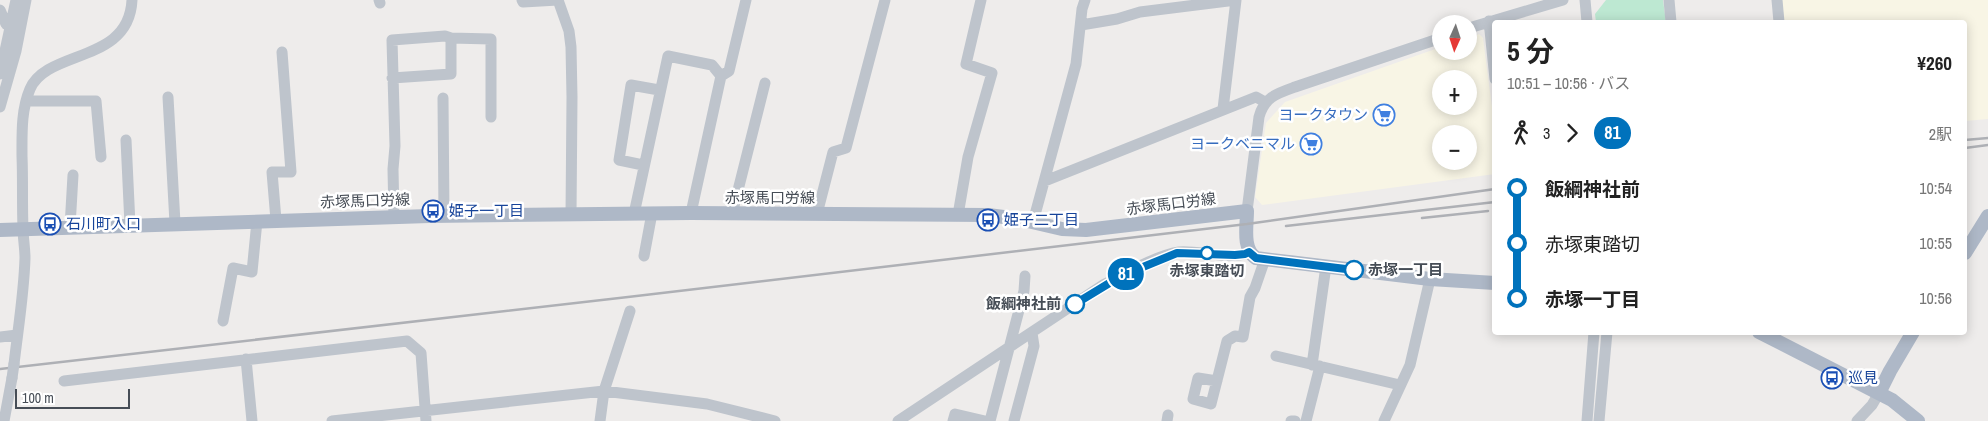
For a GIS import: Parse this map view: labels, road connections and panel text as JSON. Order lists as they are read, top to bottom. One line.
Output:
{"streets":{"main road":["赤塚馬口労線"]},"places":{"supermarket":["ヨークタウン","ヨークベニマル"],"bus stop":["姫子一丁目","姫子二丁目","石川町入口","巡見"],"other":["赤塚東踏切","赤塚一丁目","飯綱神社前"]},"lines":["bus line 81"],"scale_bar":"100 m","north":"bottom","page":{"on_map":"81","map_buttons":["+","−"],"heading":["5 分","10:51 – 10:56 · バス","¥260"],"legs":["3","81","2駅"],"list":[{"name":"飯綱神社前","value":"10:54"},{"name":"赤塚東踏切","value":"10:55"},{"name":"赤塚一丁目","value":"10:56"}],"scale":"100 m"}}
